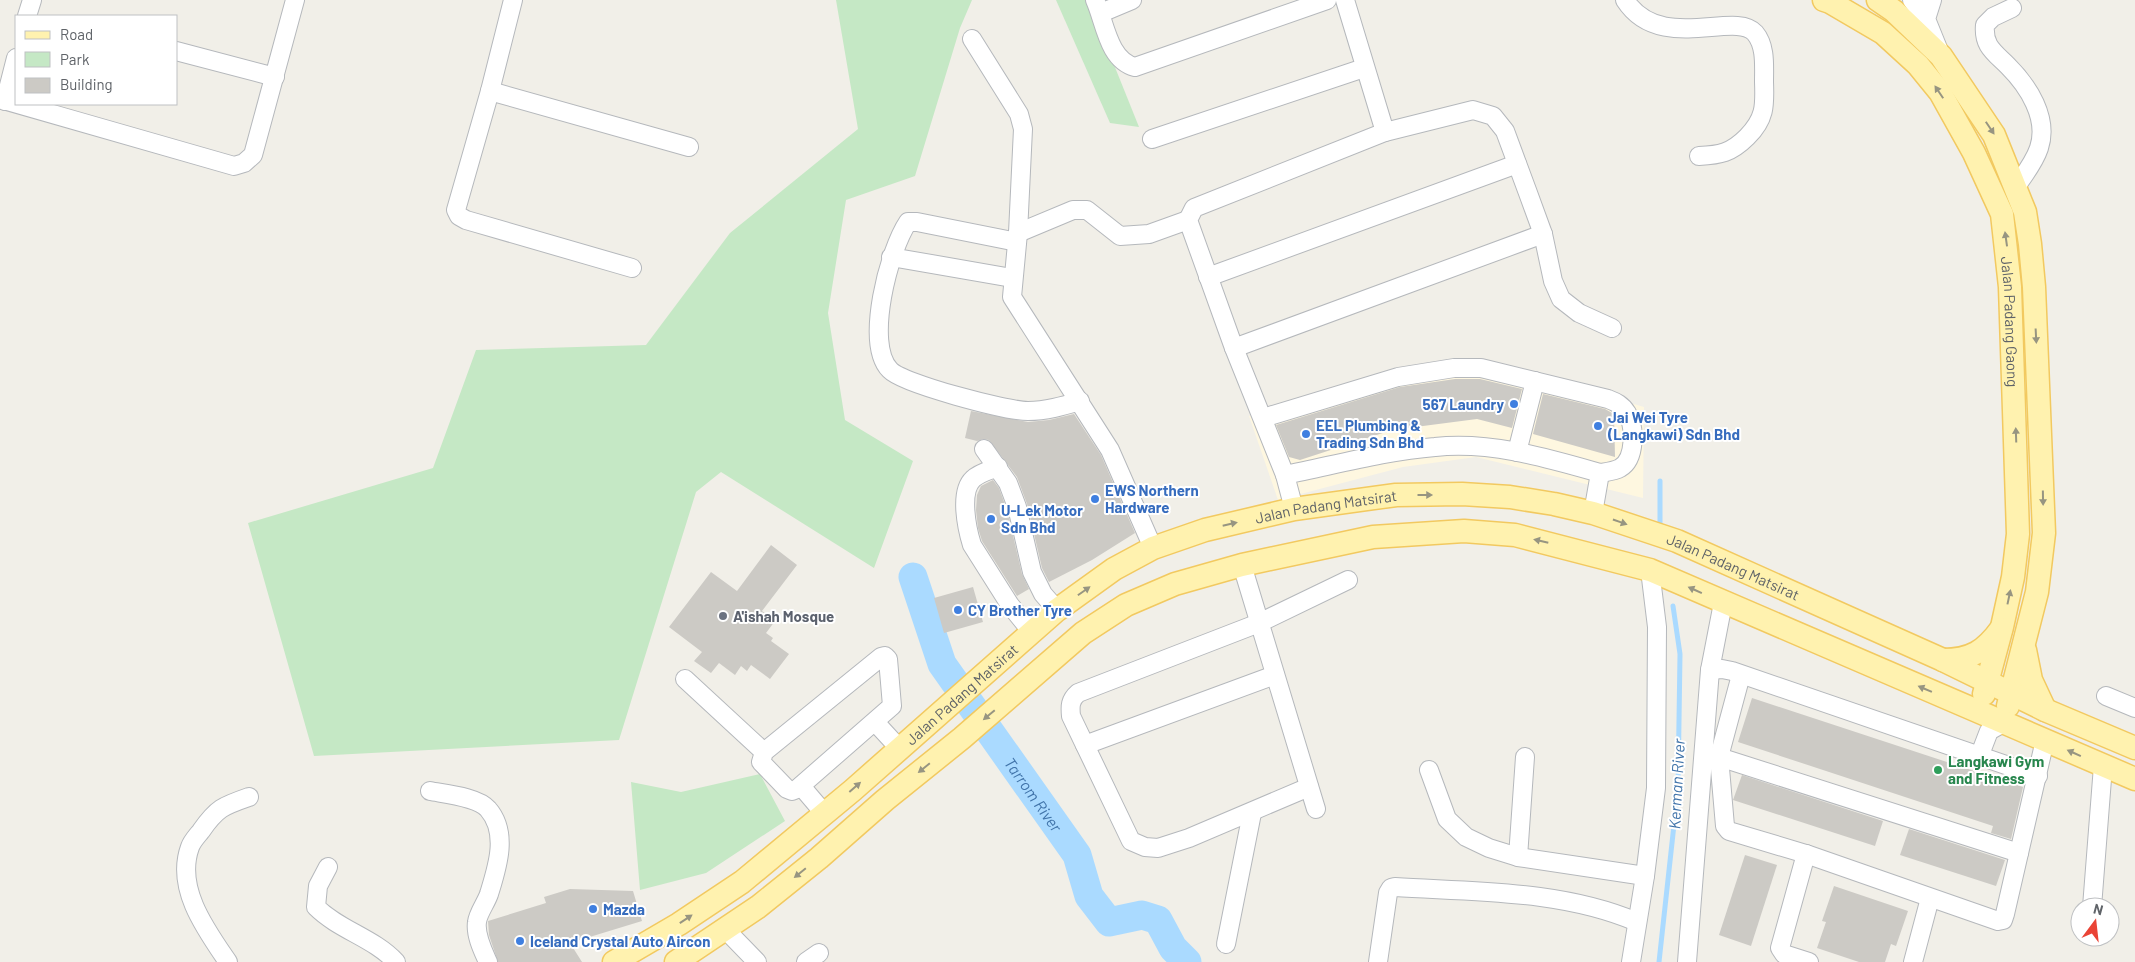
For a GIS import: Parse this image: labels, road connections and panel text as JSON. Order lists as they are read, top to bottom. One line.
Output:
{"streets":{"main road":["Jalan Padang Gaong","Jalan Padang Matsirat"]},"crossings":[["Jalan Padang Gaong","Jalan Padang Matsirat"]],"water":["Kerman River","Tarrom River"],"places":["567 Laundry","Jai Wei Tyre (Langkawi) Sdn Bhd","EEL Plumbing & Trading Sdn Bhd","EWS Northern Hardware","U-Lek Motor Sdn Bhd","CY Brother Tyre","A'ishah Mosque","Langkawi Gym and Fitness","Mazda","Iceland Crystal Auto Aircon"],"legend":["Road","Park","Building"],"north":"top"}
